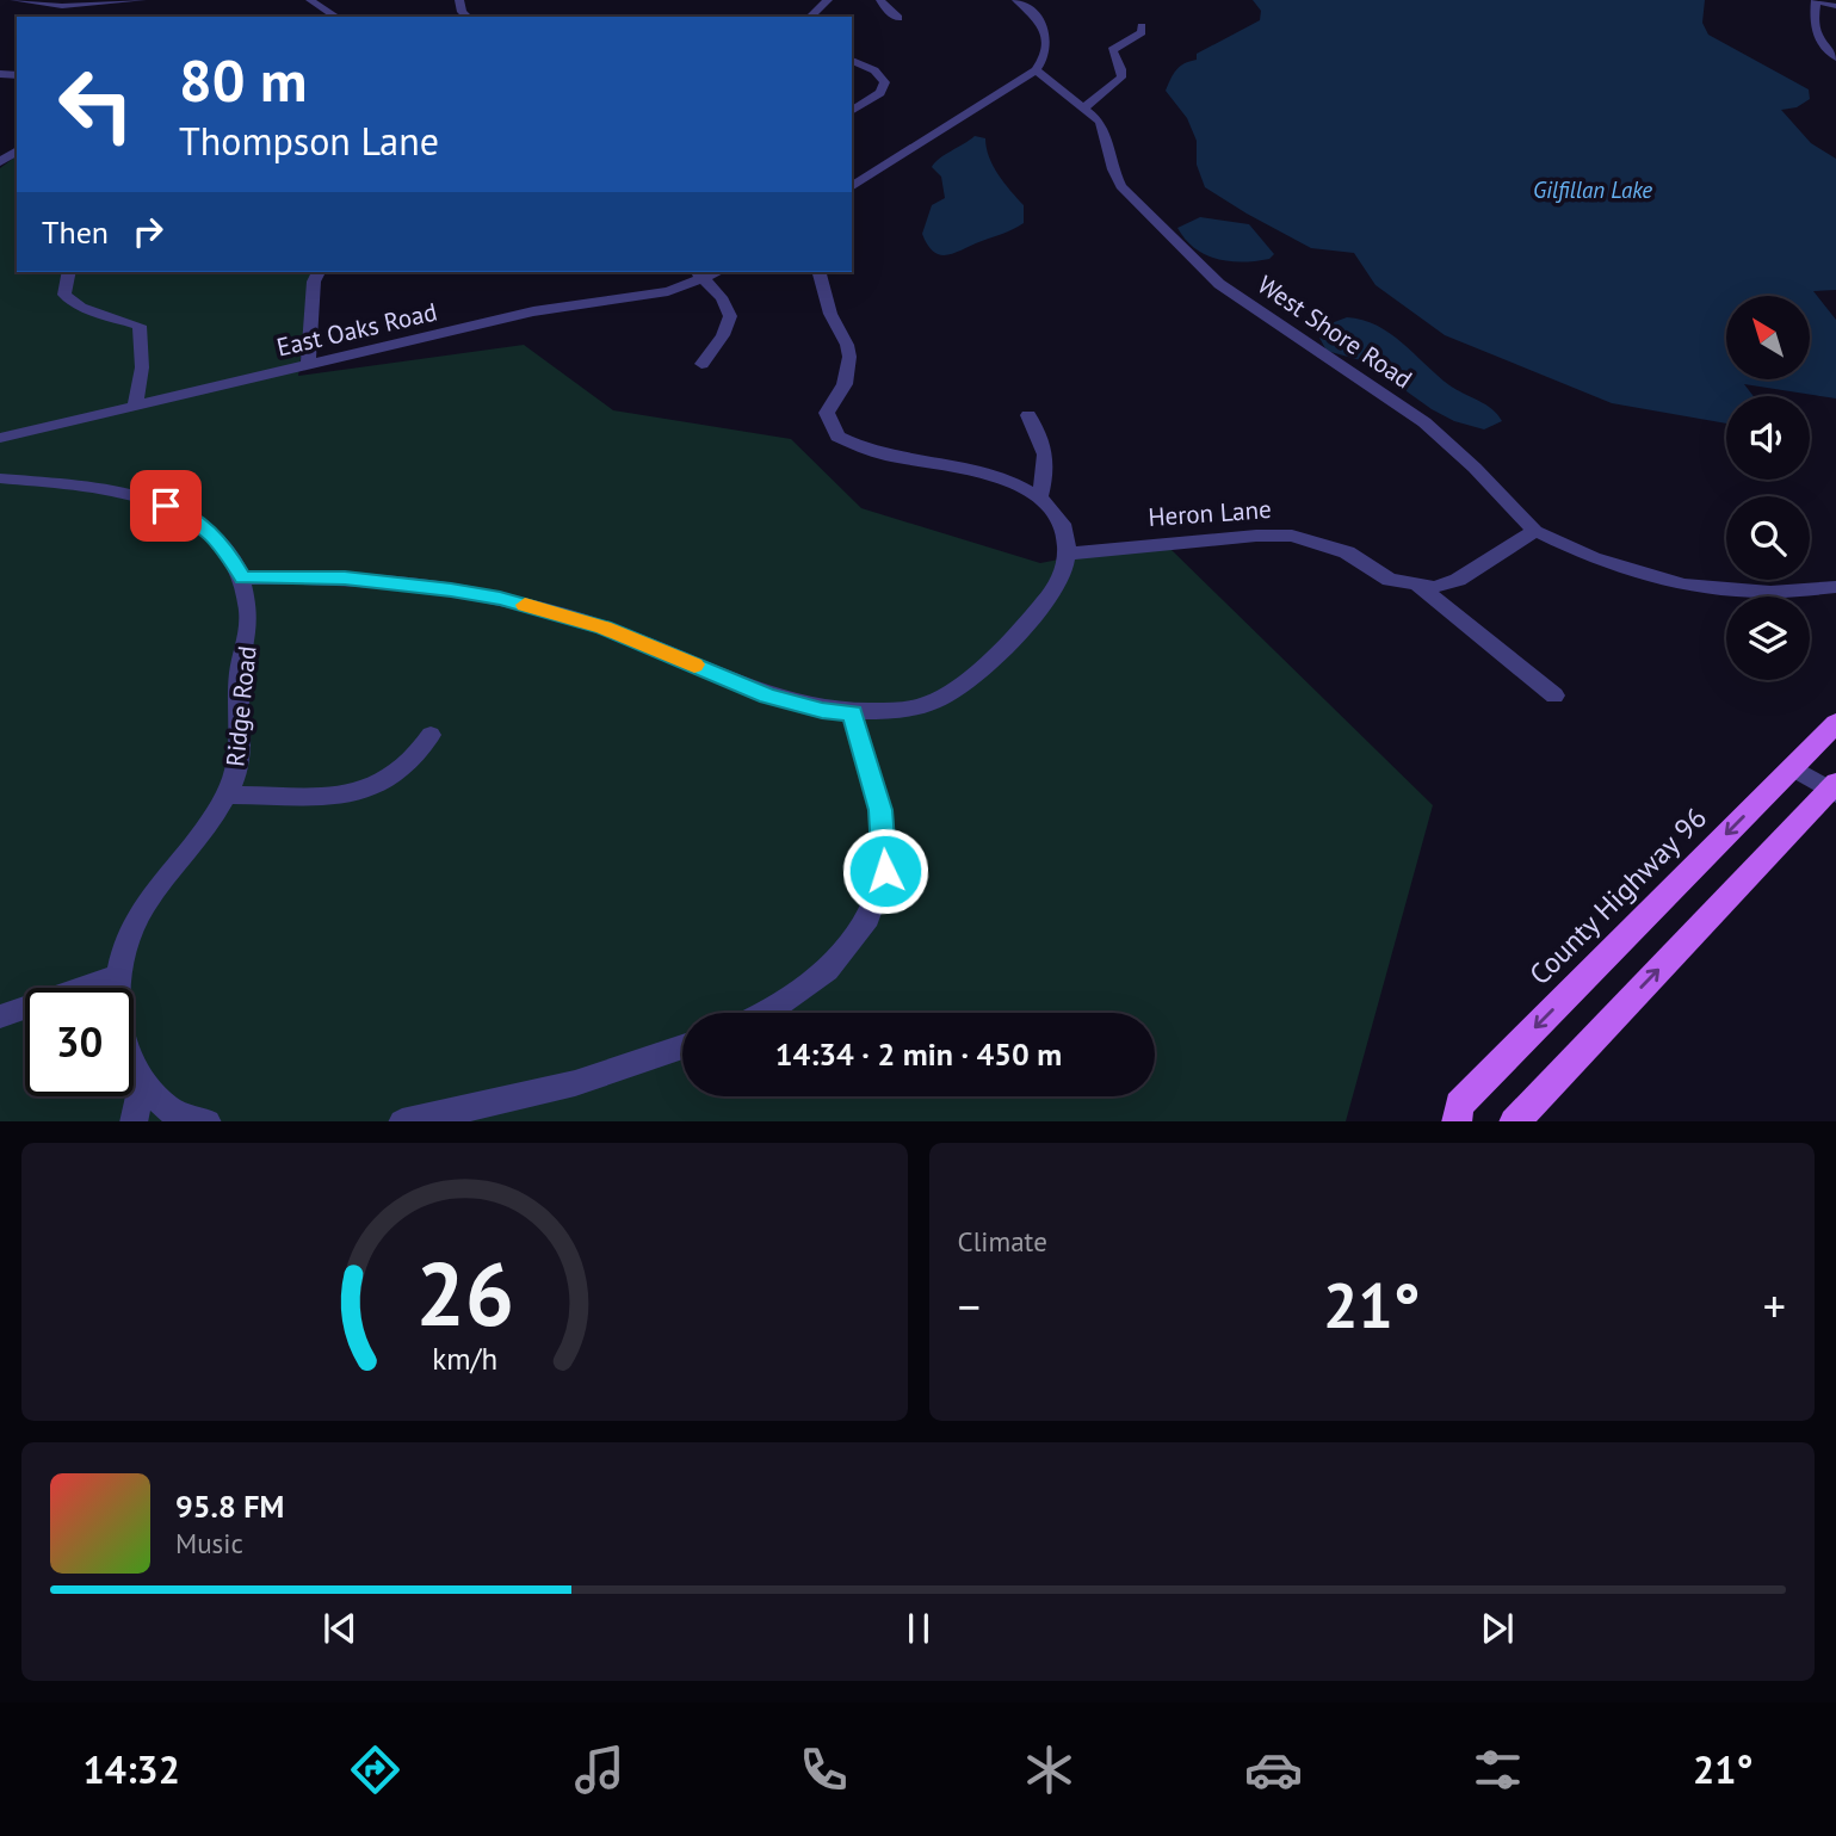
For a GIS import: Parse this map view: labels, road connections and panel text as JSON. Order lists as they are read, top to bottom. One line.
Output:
{"streets":{"main road":["County Highway 96"],"street":["East Oaks Road","West Shore Road","Heron Lane","Ridge Road"]},"water":["Gilfillan Lake"],"north":"top left","page":{"turn":["80 m","Thompson Lane"],"then":"Then","limit":"30","trip":"14:34 · 2 min · 450 m","tile":"Climate","heat":["−","21°","+"],"song":["95.8 FM","Music"],"tabs":["14:32","21°"],"gauge":["26","km/h"]}}
